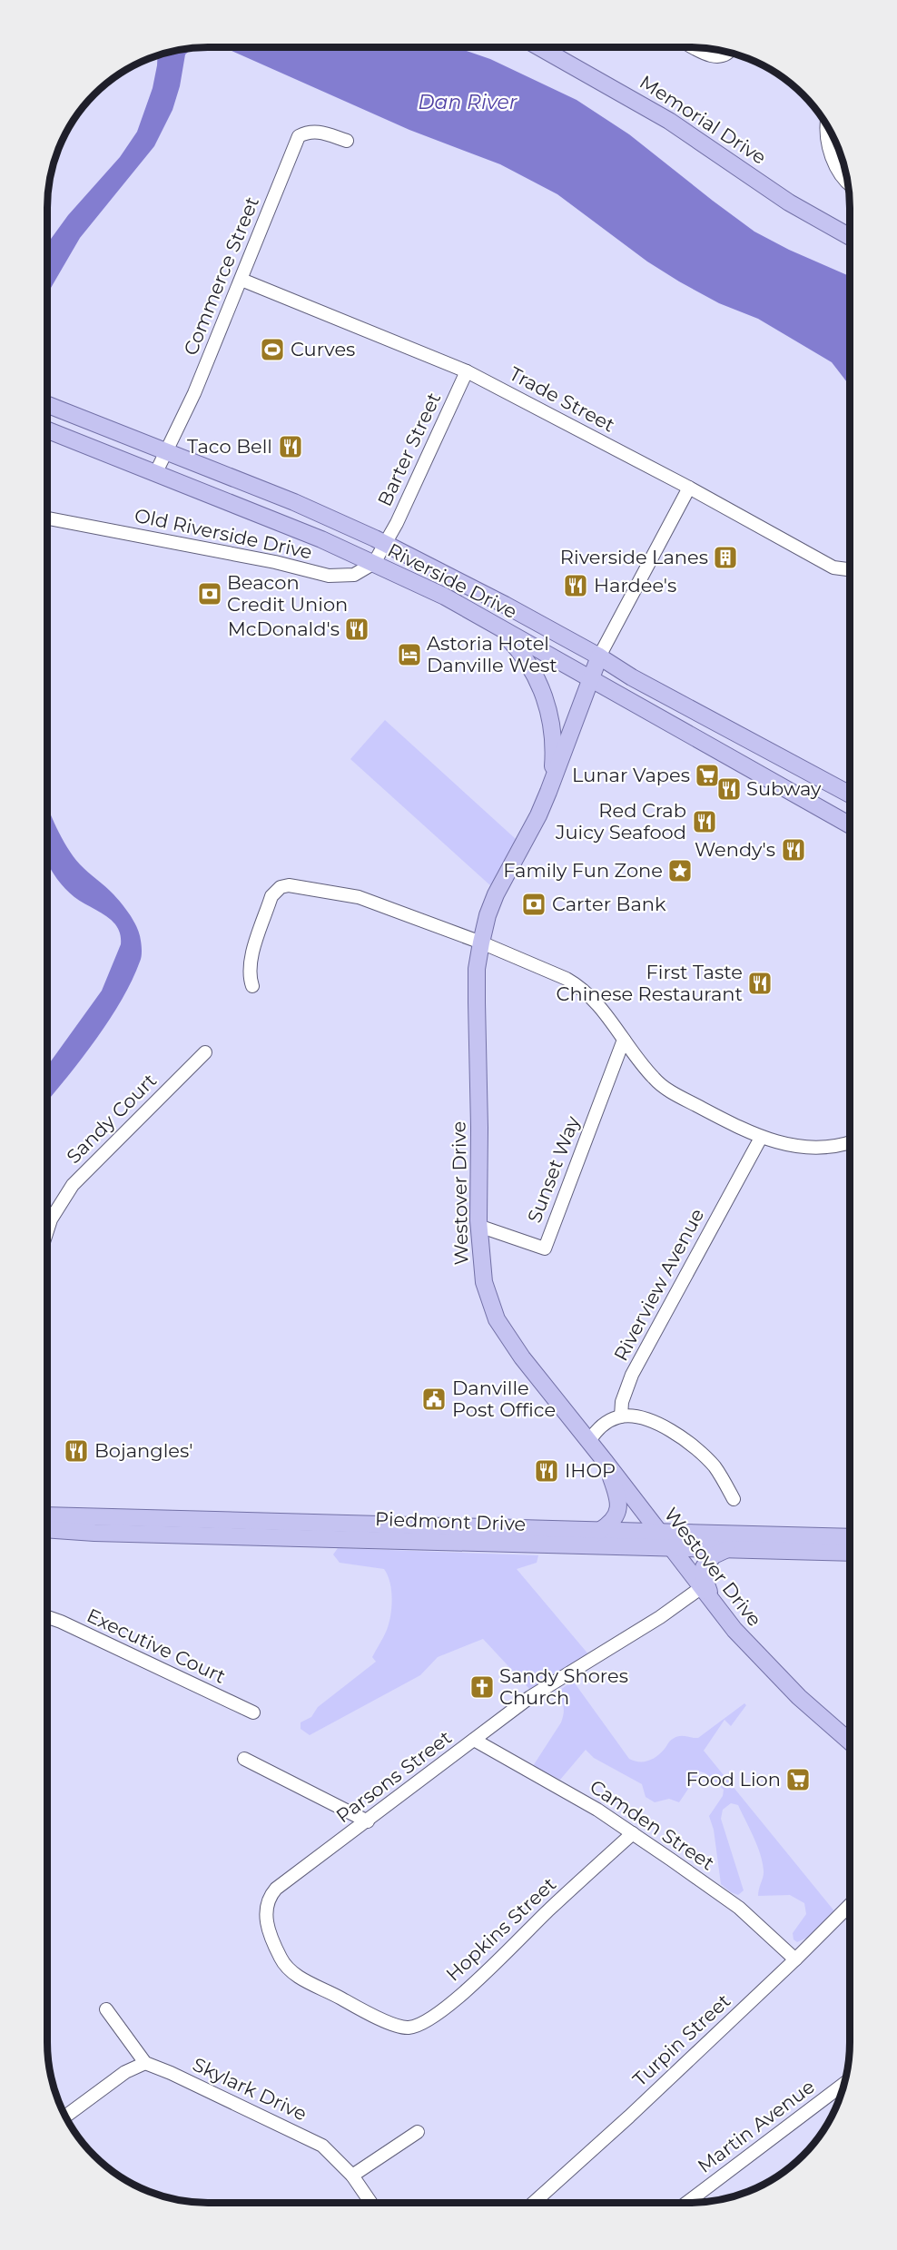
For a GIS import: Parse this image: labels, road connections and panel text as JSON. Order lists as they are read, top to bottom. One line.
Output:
{"streets":{"main road":["Memorial Drive","Riverside Drive","Westover Drive","Piedmont Drive"],"street":["Commerce Street","Trade Street","Barter Street","Old Riverside Drive","Sandy Court","Sunset Way","Riverview Avenue","Executive Court","Parsons Street","Camden Street","Hopkins Street","Turpin Street","Skylark Drive","Martin Avenue"]},"crossings":[["Commerce Street","Trade Street"],["Commerce Street","Riverside Drive"],["Trade Street","Barter Street"],["Barter Street","Riverside Drive"],["Old Riverside Drive","Riverside Drive"],["Riverside Drive","Westover Drive"],["Sunset Way","Westover Drive"],["Westover Drive","Piedmont Drive"],["Westover Drive","Parsons Street"],["Parsons Street","Camden Street"],["Parsons Street","Hopkins Street"],["Camden Street","Hopkins Street"],["Camden Street","Turpin Street"]],"water":["Dan River"],"places":{"sports":["Curves"],"restaurant":["Taco Bell","Hardee's","McDonald's","Subway","Red Crab Juicy Seafood","Wendy's","First Taste Chinese Restaurant","Bojangles'","IHOP"],"building":["Riverside Lanes"],"bank":["Beacon Credit Union","Carter Bank"],"hotel":["Astoria Hotel Danville West"],"supermarket":["Lunar Vapes","Food Lion"],"place":["Family Fun Zone"],"public building":["Danville Post Office"],"church":["Sandy Shores Church"]}}
